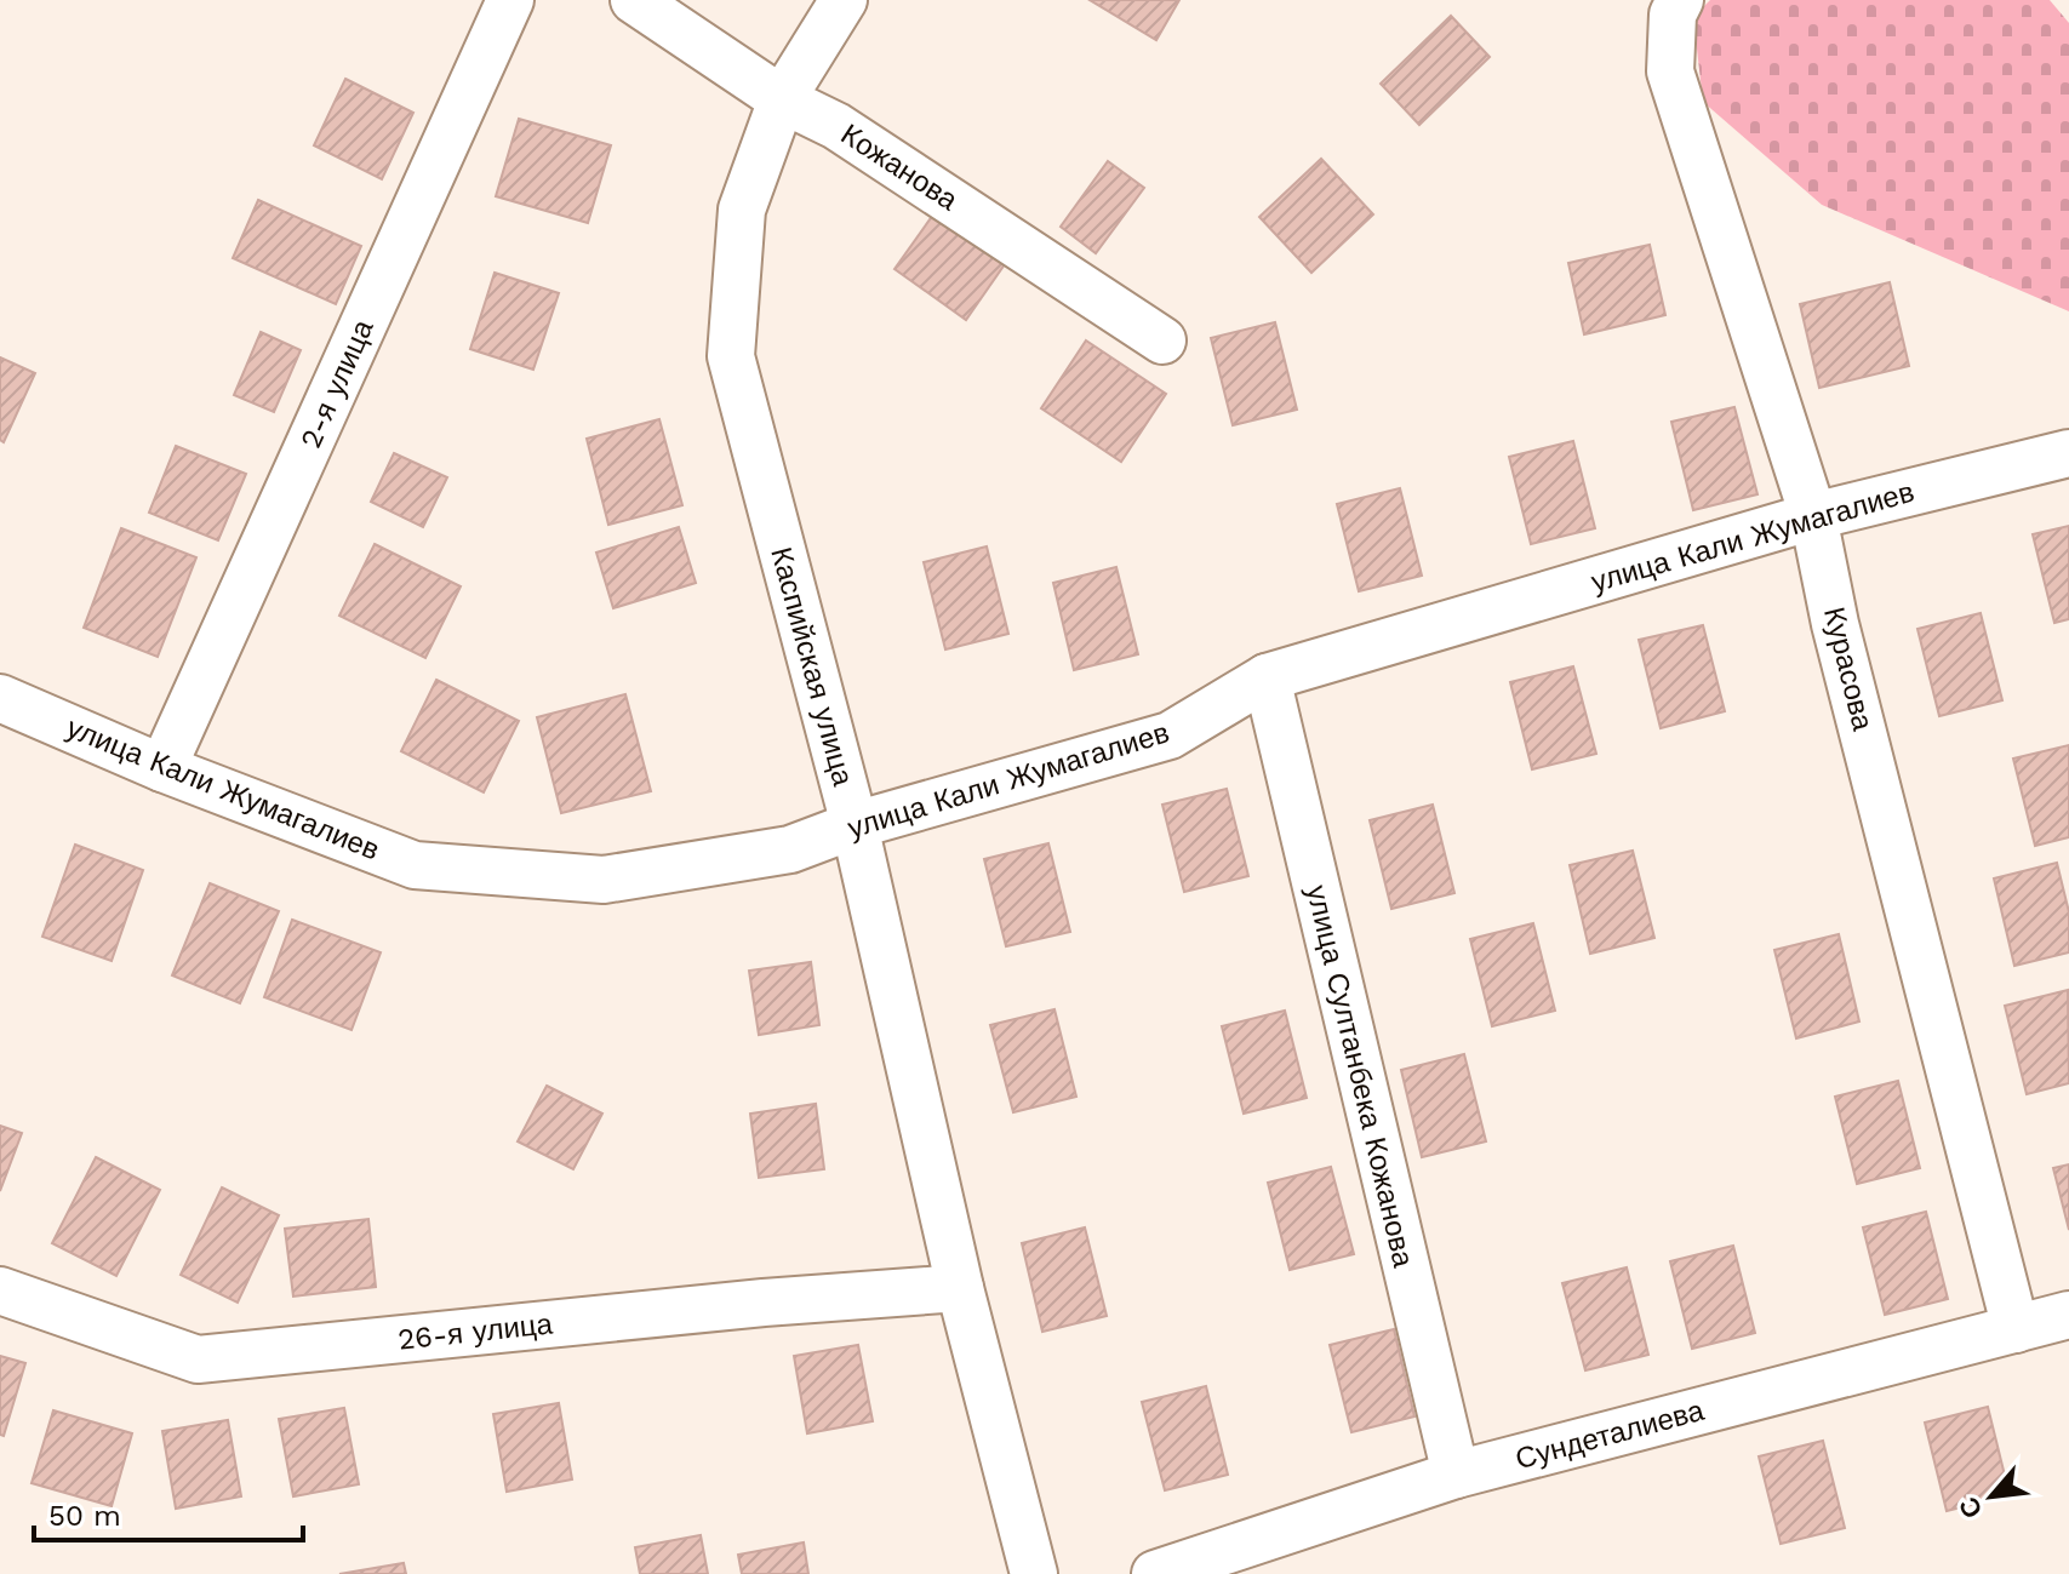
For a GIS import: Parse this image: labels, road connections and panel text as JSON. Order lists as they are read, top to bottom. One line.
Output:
{"streets":{"street":["Кожанова","2-я улица","улица Кали Жумагалиев","Каспийская улица","Курасова","улица Султанбека Кожанова","26-я улица","Сундеталиева"]},"crossings":[["Кожанова","Каспийская улица"],["2-я улица","улица Кали Жумагалиев"],["улица Кали Жумагалиев","Каспийская улица"],["улица Кали Жумагалиев","Курасова"],["улица Кали Жумагалиев","улица Султанбека Кожанова"],["Каспийская улица","26-я улица"],["Курасова","Сундеталиева"],["улица Султанбека Кожанова","Сундеталиева"]],"scale_bar":"50 m","north":"bottom left"}
